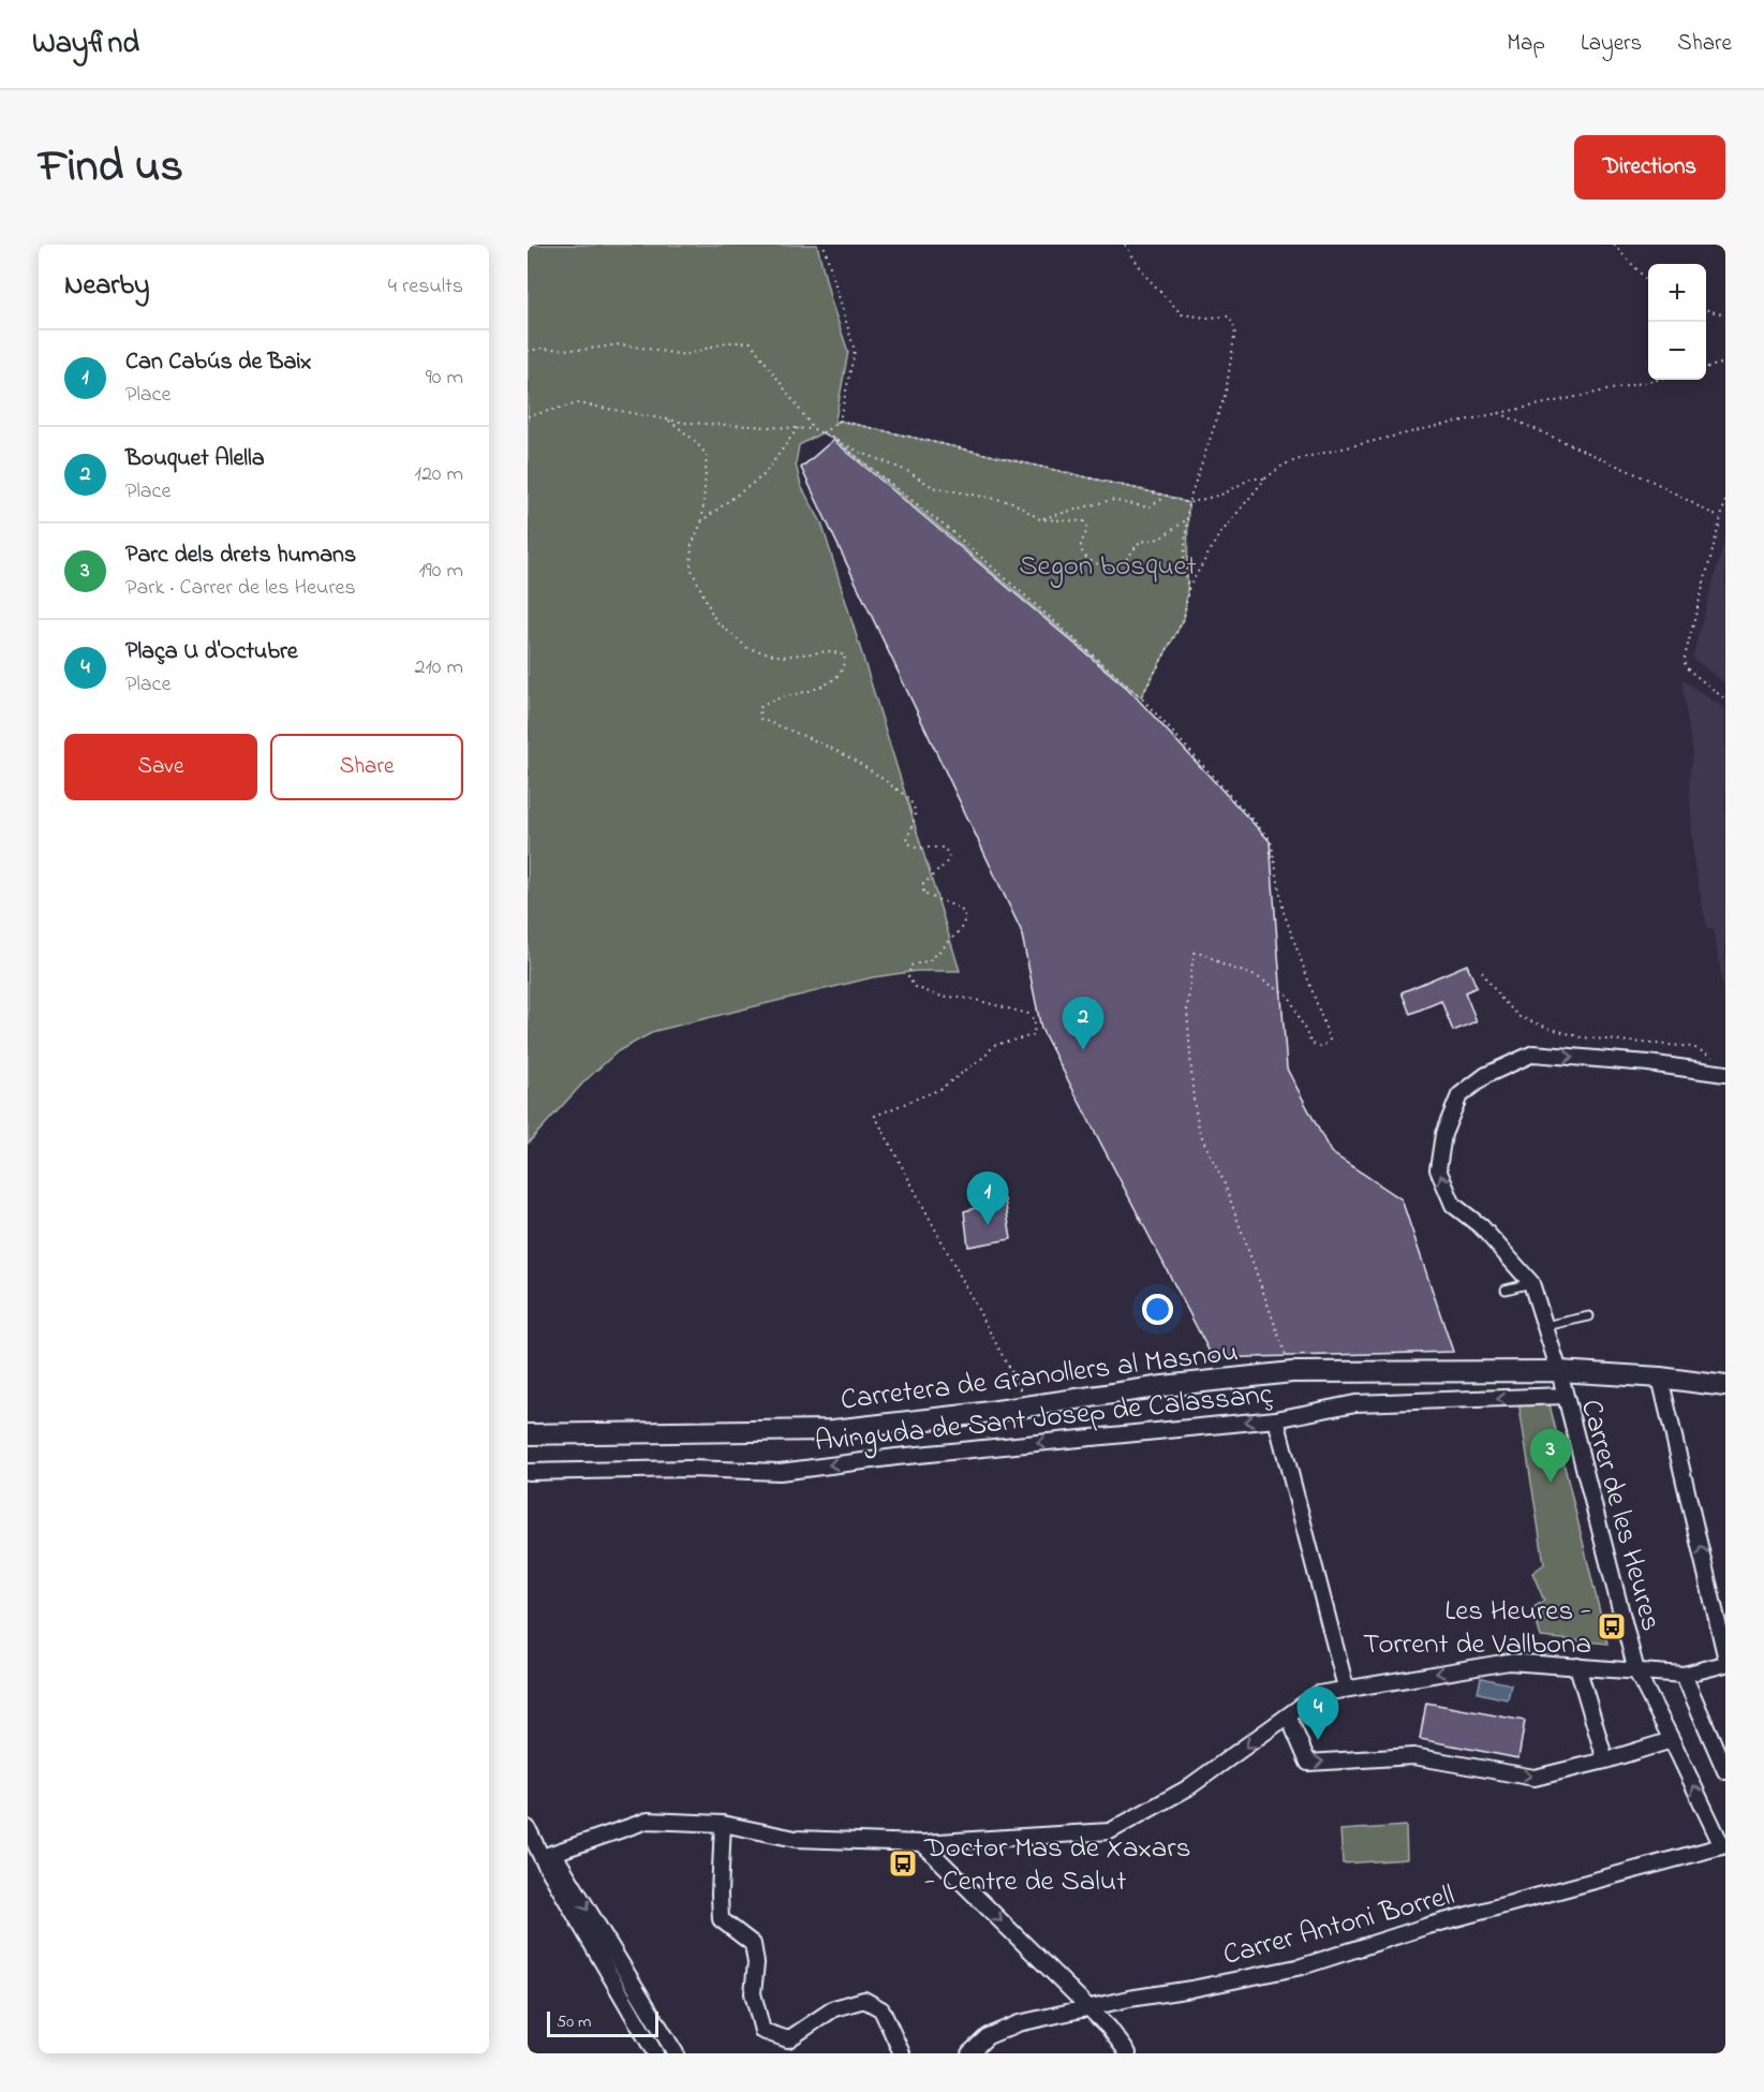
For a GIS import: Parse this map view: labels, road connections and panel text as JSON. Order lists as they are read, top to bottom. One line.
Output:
{"streets":{"main road":["Carretera de Granollers al Masnou"],"street":["Avinguda de Sant Josep de Calassanç","Carrer de les Heures","Carrer Antoni Borrell"]},"crossings":[["Carretera de Granollers al Masnou","Carrer de les Heures"],["Avinguda de Sant Josep de Calassanç","Carrer de les Heures"],["Carrer de les Heures","Carrer Antoni Borrell"]],"one_way":["Avinguda de Sant Josep de Calassanç"],"parks":["Segon bosquet"],"places":{"bus stop":["Les Heures - Torrent de Vallbona","Doctor Mas de Xaxars - Centre de Salut"]},"scale_bar":"50 m","page":{"header":"Wayfind","nav":["Map","Layers","Share"],"title":"Find us","buttons":["Directions",["Save","Share"]],"heading":["Nearby","4 results"],"map_buttons":["+","−"],"list":[{"mark":"1","name":"Can Cabús de Baix","note":"Place","value":"90 m"},{"mark":"2","name":"Bouquet Alella","note":"Place","value":"120 m"},{"mark":"3","name":"Parc dels drets humans","note":"Park · Carrer de les Heures","value":"190 m"},{"mark":"4","name":"Plaça U d'Octubre","note":"Place","value":"210 m"}],"pins":["2","1","3","4"],"scale":"50 m"}}
